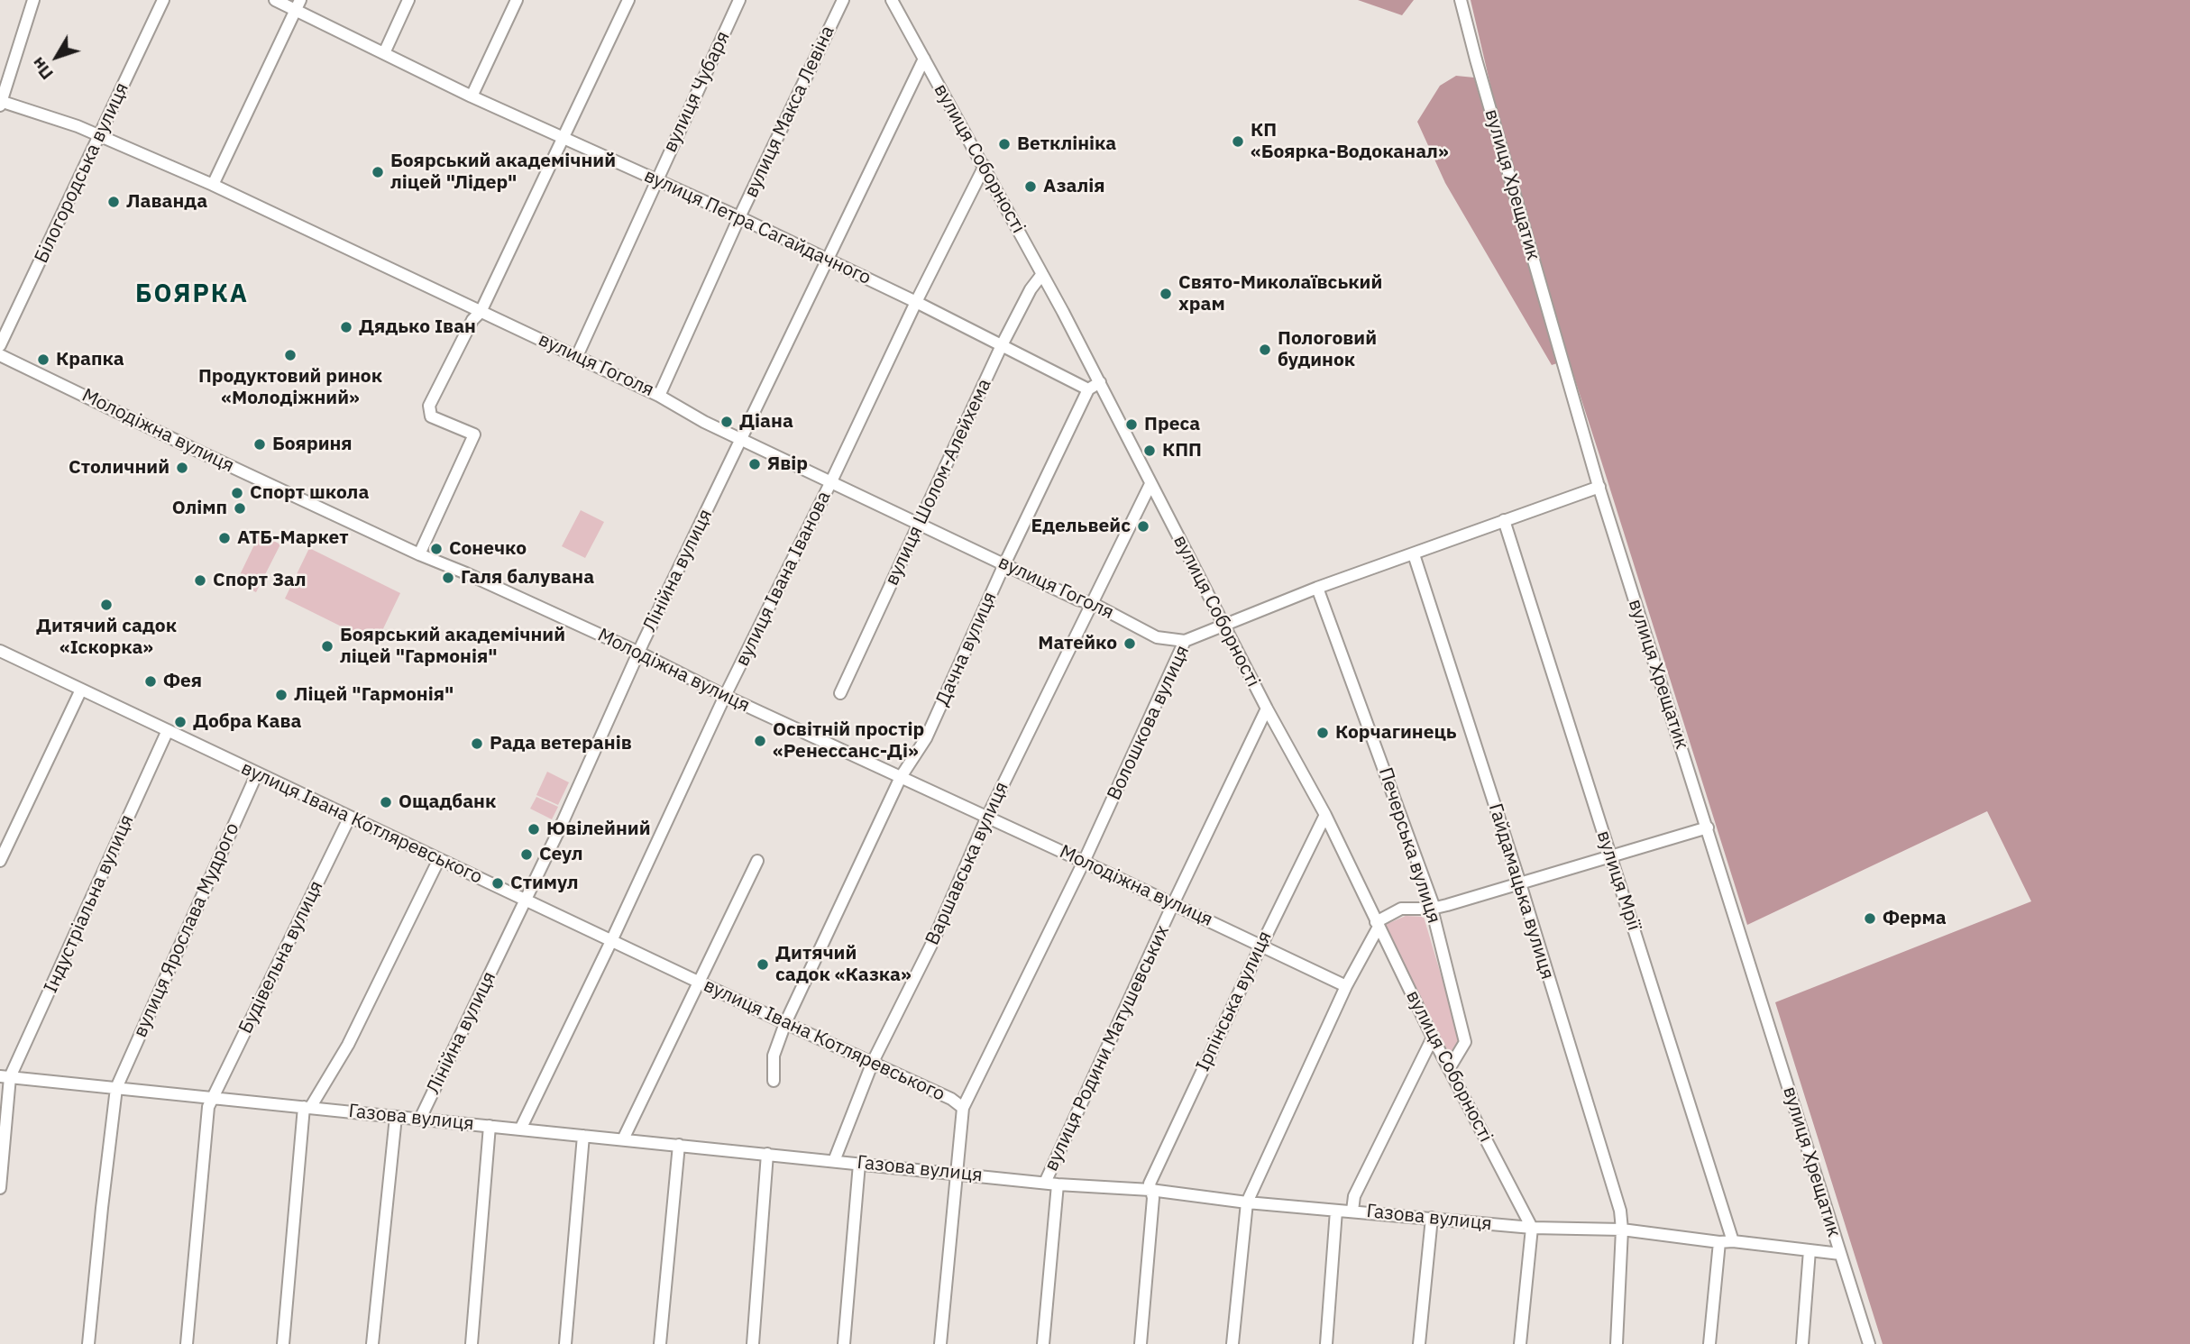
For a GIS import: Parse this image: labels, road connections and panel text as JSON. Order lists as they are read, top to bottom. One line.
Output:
{"streets":{"street":["вулиця Чубаря","вулиця Макса Левіна","вулиця Соборності","Білогородська вулиця","вулиця Хрещатик","вулиця Петра Сагайдачного","вулиця Гоголя","Молодіжна вулиця","вулиця Шолом-Алейхема","Лінійна вулиця","вулиця Івана Іванова","Дачна вулиця","Волошкова вулиця","вулиця Івана Котляревського","Печерська вулиця","Варшавська вулиця","вулиця Мрії","Гайдамацька вулиця","Індустріальна вулиця","вулиця Ярослава Мудрого","Будівельна вулиця","Ірпінська вулиця","вулиця Родини Матушевських","Газова вулиця"]},"crossings":[["вулиця Чубаря","вулиця Петра Сагайдачного"],["вулиця Чубаря","вулиця Гоголя"],["вулиця Макса Левіна","вулиця Петра Сагайдачного"],["вулиця Макса Левіна","вулиця Гоголя"],["вулиця Соборності","вулиця Шолом-Алейхема"],["вулиця Соборності","Лінійна вулиця"],["вулиця Соборності","вулиця Івана Іванова"],["вулиця Соборності","Волошкова вулиця"],["вулиця Соборності","Печерська вулиця"],["вулиця Соборності","Варшавська вулиця"],["вулиця Соборності","Ірпінська вулиця"],["вулиця Соборності","вулиця Родини Матушевських"],["вулиця Соборності","Газова вулиця"],["Білогородська вулиця","вулиця Гоголя"],["вулиця Хрещатик","Волошкова вулиця"],["вулиця Хрещатик","Газова вулиця"],["вулиця Петра Сагайдачного","вулиця Шолом-Алейхема"],["вулиця Петра Сагайдачного","Лінійна вулиця"],["вулиця Петра Сагайдачного","вулиця Івана Іванова"],["вулиця Петра Сагайдачного","Дачна вулиця"],["вулиця Гоголя","вулиця Шолом-Алейхема"],["вулиця Гоголя","Лінійна вулиця"],["вулиця Гоголя","вулиця Івана Іванова"],["вулиця Гоголя","Дачна вулиця"],["вулиця Гоголя","Волошкова вулиця"],["вулиця Гоголя","Варшавська вулиця"],["Молодіжна вулиця","Лінійна вулиця"],["Молодіжна вулиця","вулиця Івана Іванова"],["Молодіжна вулиця","Дачна вулиця"],["Молодіжна вулиця","Волошкова вулиця"],["Молодіжна вулиця","Варшавська вулиця"],["Молодіжна вулиця","Ірпінська вулиця"],["Молодіжна вулиця","вулиця Родини Матушевських"],["Лінійна вулиця","вулиця Івана Котляревського"],["Лінійна вулиця","Газова вулиця"],["вулиця Івана Іванова","вулиця Івана Котляревського"],["вулиця Івана Іванова","Газова вулиця"],["Дачна вулиця","вулиця Івана Котляревського"],["Волошкова вулиця","вулиця Івана Котляревського"],["Волошкова вулиця","Печерська вулиця"],["Волошкова вулиця","вулиця Мрії"],["Волошкова вулиця","Гайдамацька вулиця"],["Волошкова вулиця","Газова вулиця"],["вулиця Івана Котляревського","Варшавська вулиця"],["вулиця Івана Котляревського","Індустріальна вулиця"],["вулиця Івана Котляревського","вулиця Ярослава Мудрого"],["вулиця Івана Котляревського","Будівельна вулиця"],["Варшавська вулиця","Газова вулиця"],["вулиця Мрії","Газова вулиця"],["Гайдамацька вулиця","Газова вулиця"],["Індустріальна вулиця","Газова вулиця"],["вулиця Ярослава Мудрого","Газова вулиця"],["Будівельна вулиця","Газова вулиця"],["Ірпінська вулиця","Газова вулиця"],["вулиця Родини Матушевських","Газова вулиця"]],"districts":["БОЯРКА"],"places":["КП «Боярка-Водоканал»","Ветклініка","Боярський академічний ліцей \"Лідер\"","Азалія","Лаванда","Свято-Миколаївський храм","Дядько Іван","Пологовий будинок","Продуктовий ринок «Молодіжний»","Крапка","Діана","Преса","Бояриня","КПП","Явір","Столичний","Спорт школа","Олімп","Едельвейс","АТБ-Маркет","Сонечко","Галя балувана","Спорт Зал","Дитячий садок «Іскорка»","Матейко","Боярський академічний ліцей \"Гармонія\"","Фея","Ліцей \"Гармонія\"","Добра Кава","Корчагинець","Освітній простір «Ренессанс-Ді»","Рада ветеранів","Ощадбанк","Ювілейний","Сеул","Стимул","Ферма","Дитячий садок «Казка»"],"north":"bottom left"}
